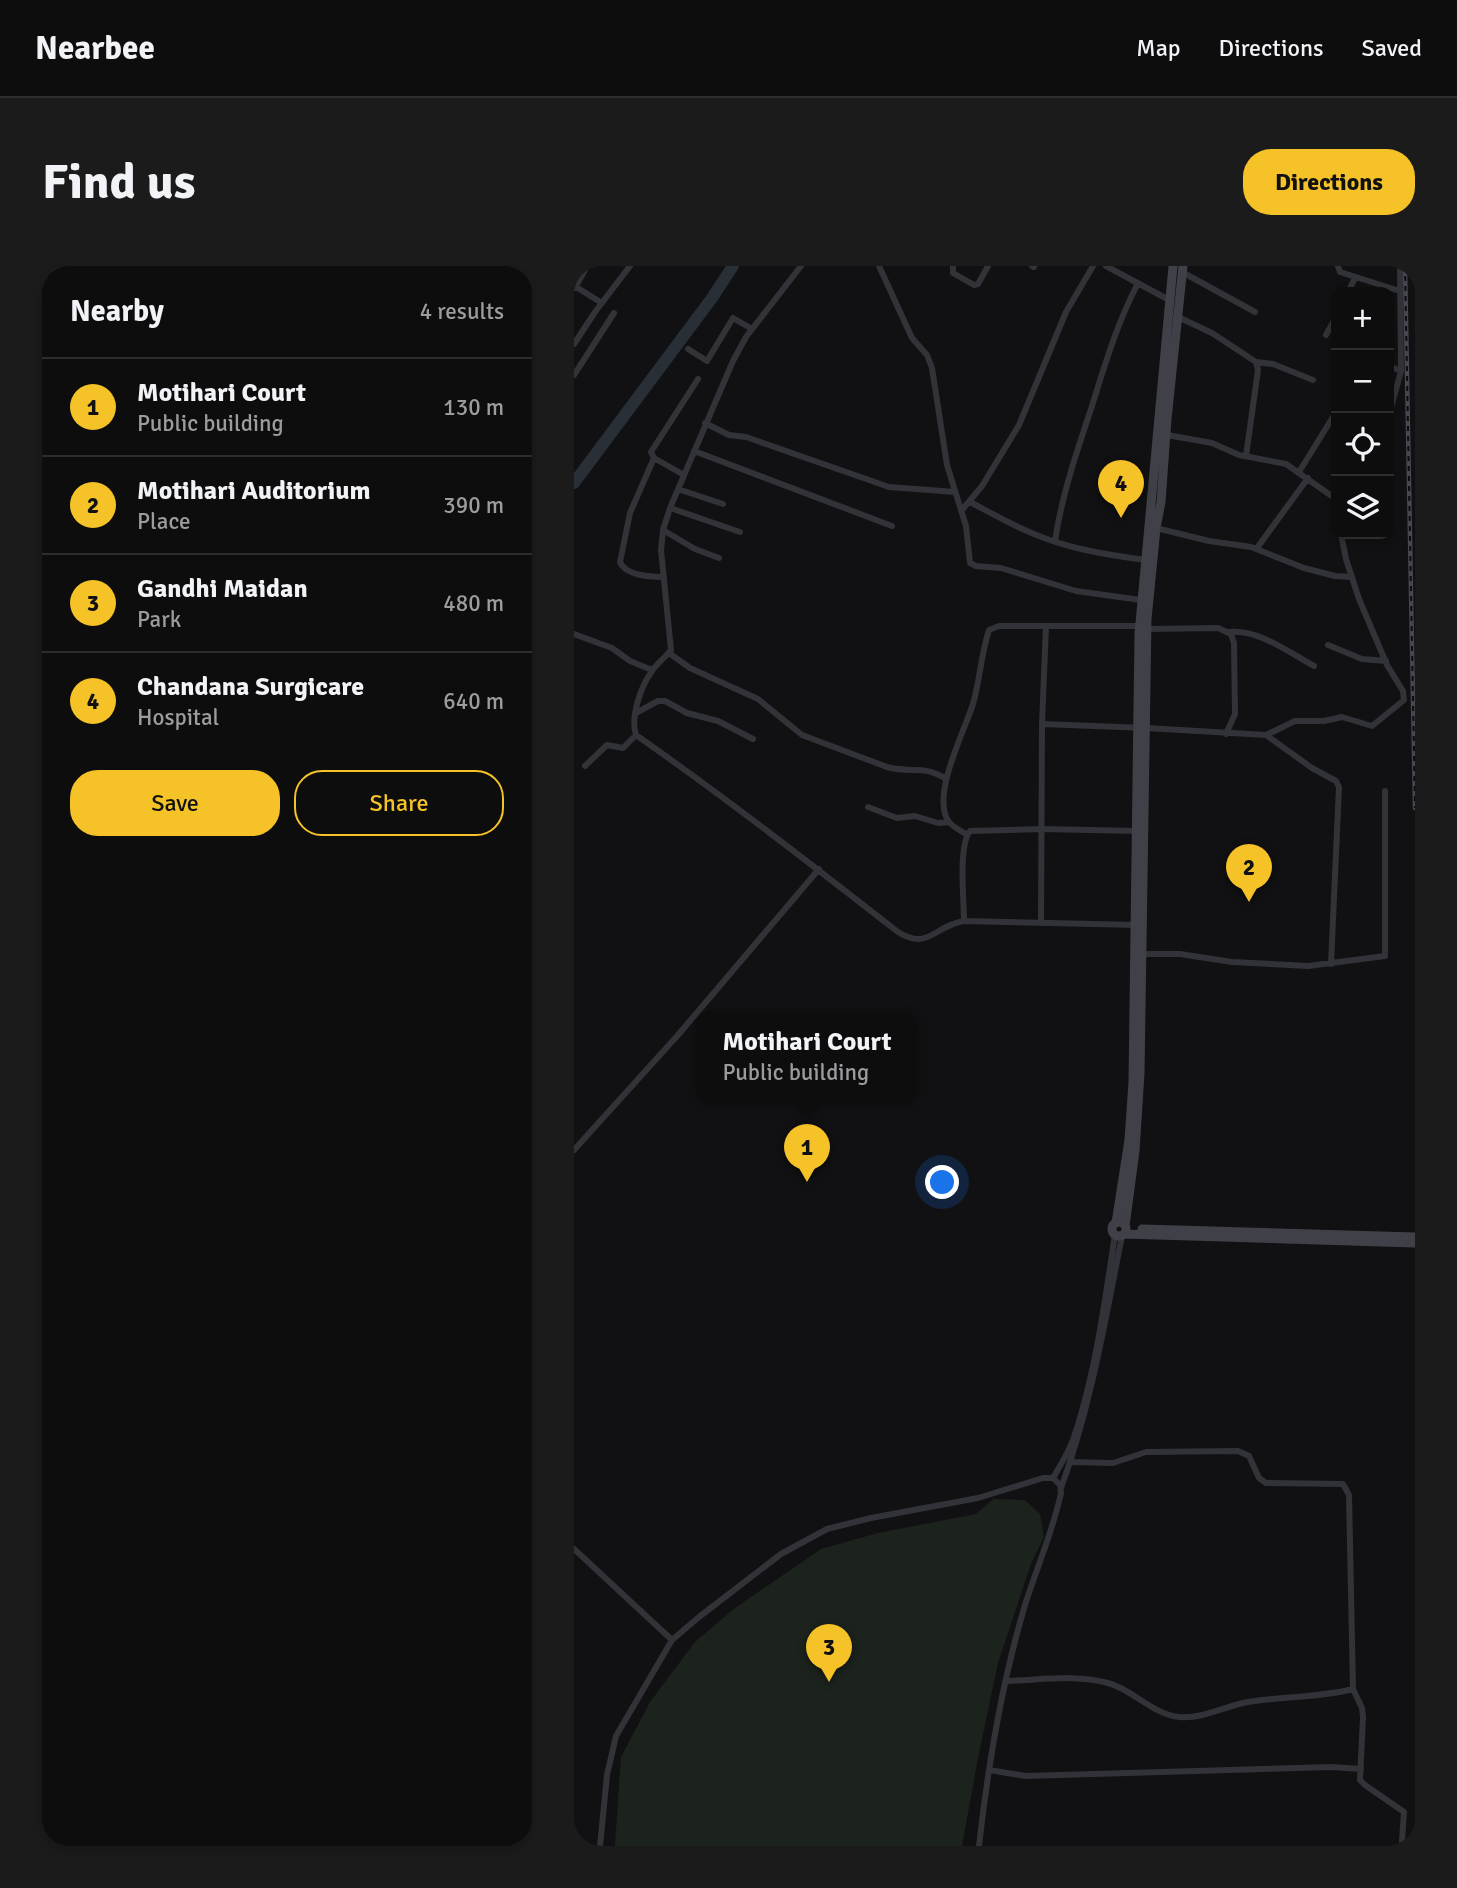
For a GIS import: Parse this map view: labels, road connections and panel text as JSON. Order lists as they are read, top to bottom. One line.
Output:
{"page":{"header":"Nearbee","nav":["Map","Directions","Saved"],"buttons":["Directions",["Save","Share"]],"title":"Find us","heading":["Nearby","4 results"],"map_buttons":["+","−"],"list":[{"mark":"1","name":"Motihari Court","note":"Public building","value":"130 m"},{"mark":"2","name":"Motihari Auditorium","note":"Place","value":"390 m"},{"mark":"3","name":"Gandhi Maidan","note":"Park","value":"480 m"},{"mark":"4","name":"Chandana Surgicare","note":"Hospital","value":"640 m"}],"pins":["4","2","1","3"],"popup":["Motihari Court","Public building"]}}
